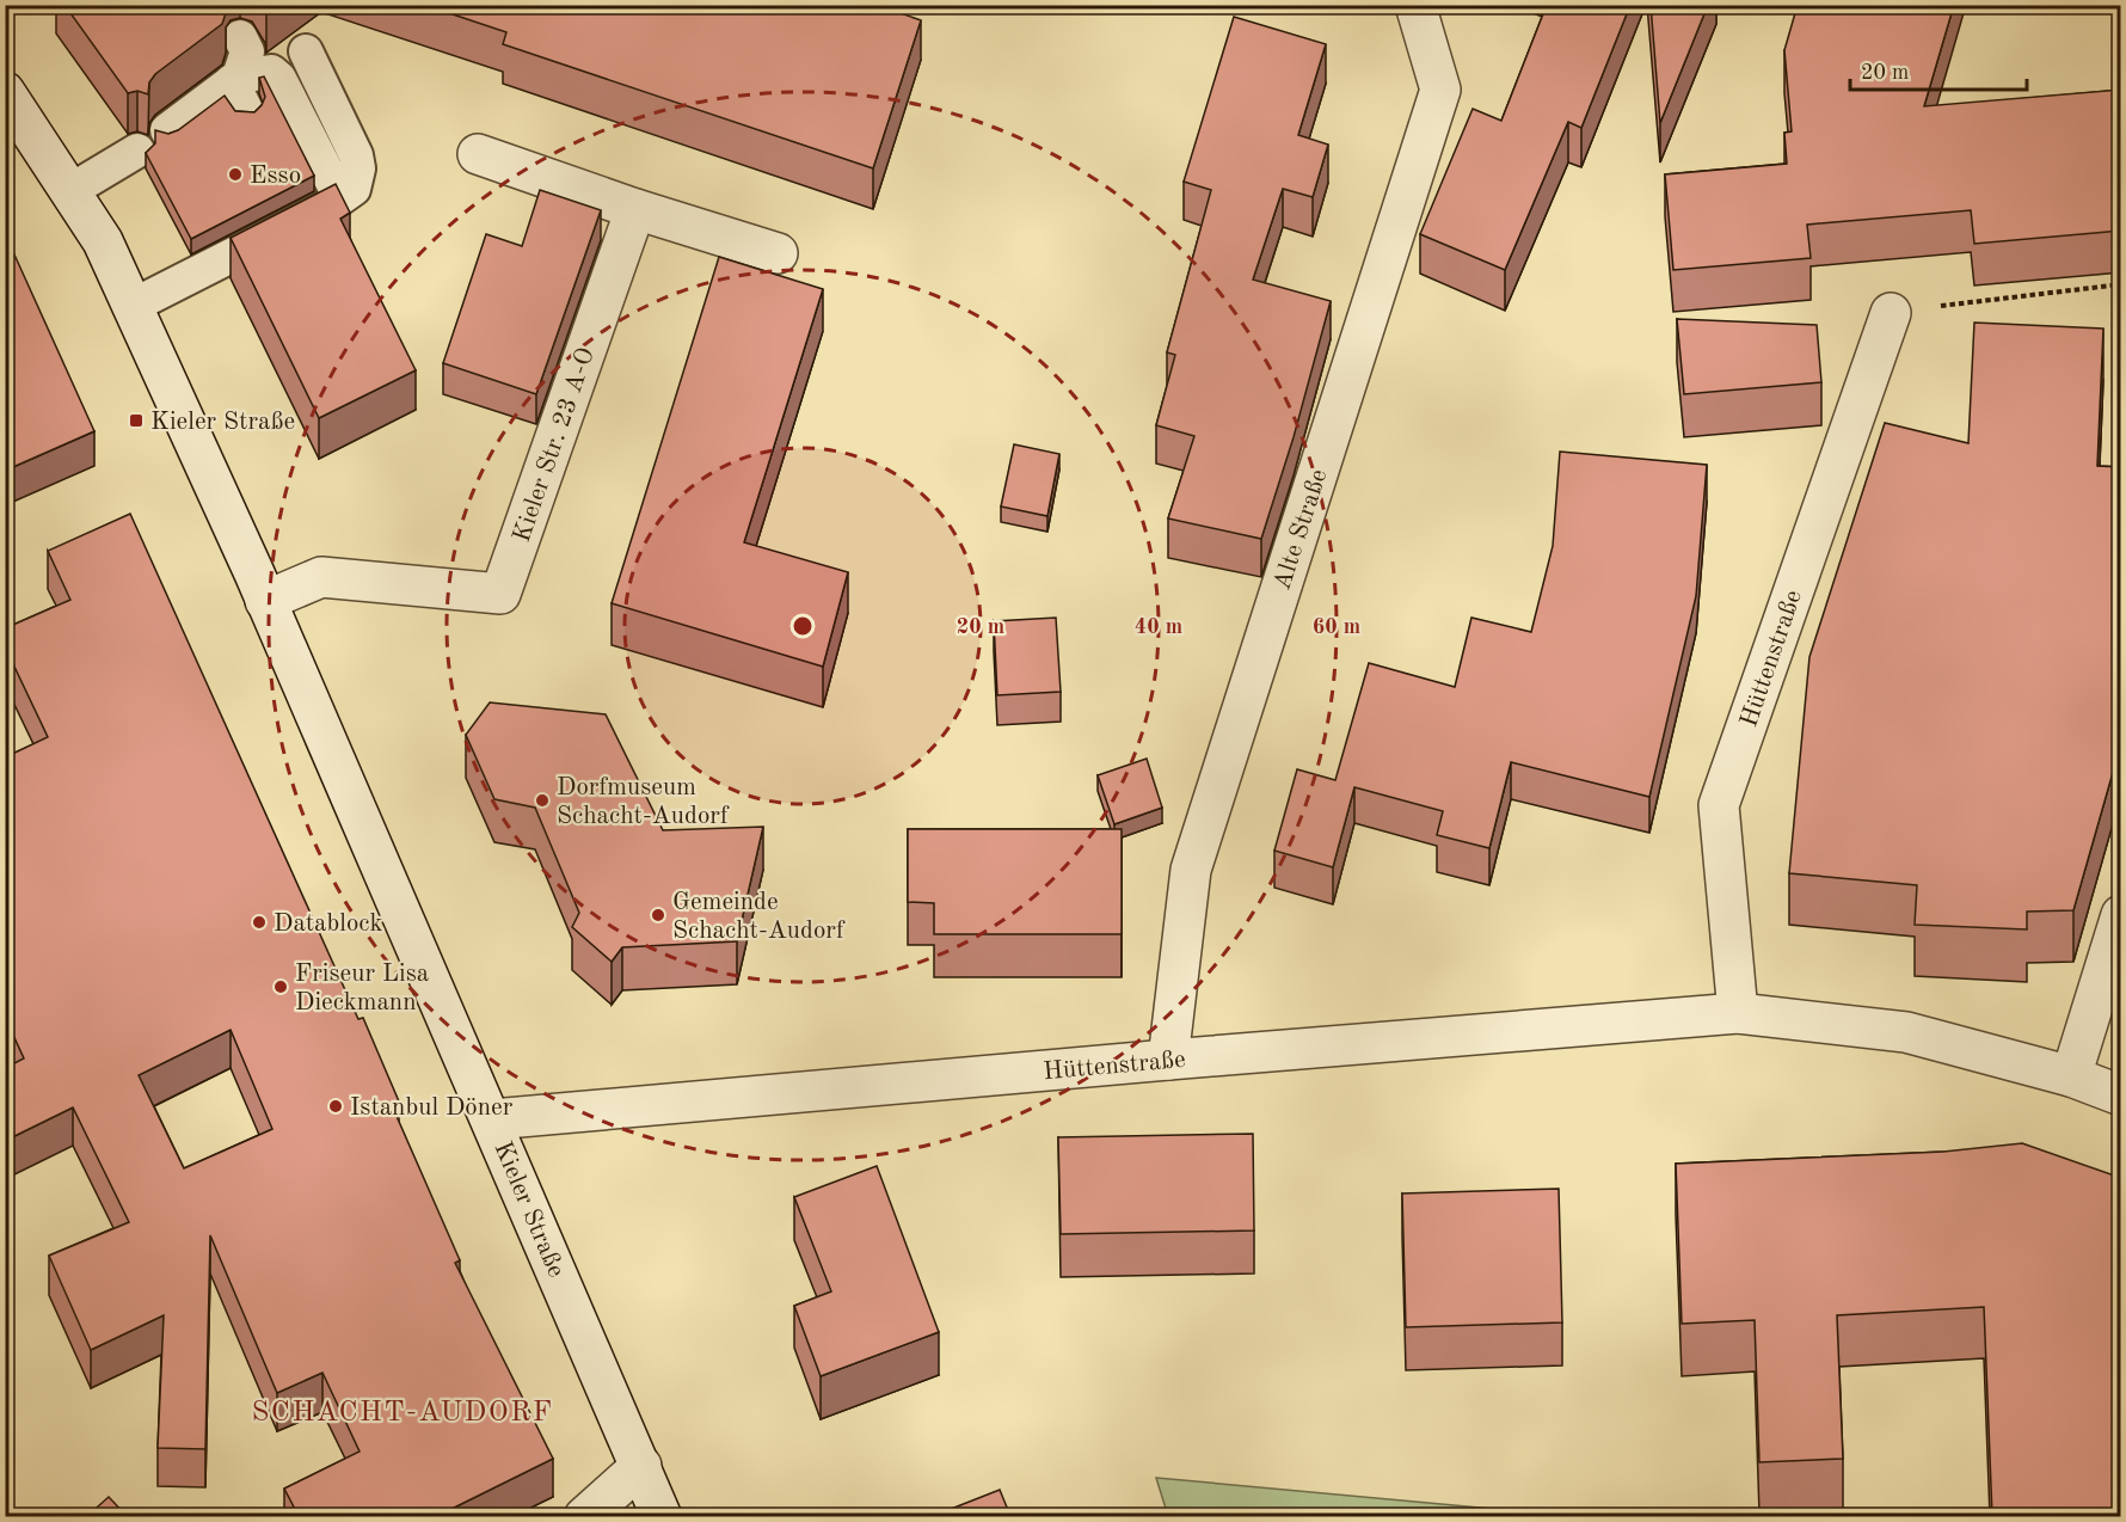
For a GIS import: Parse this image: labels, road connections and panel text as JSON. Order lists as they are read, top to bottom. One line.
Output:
{"streets":{"street":["Kieler Str. 23 A-O","Alte Straße","Hüttenstraße","Kieler Straße"]},"crossings":[["Kieler Str. 23 A-O","Kieler Straße"],["Alte Straße","Hüttenstraße"],["Hüttenstraße","Kieler Straße"]],"districts":["SCHACHT-AUDORF"],"places":{"other":["Esso","Dorfmuseum Schacht-Audorf","Gemeinde Schacht-Audorf","Datablock","Friseur Lisa Dieckmann","Istanbul Döner"],"transit":["Kieler Straße"]},"scale_bar":"20 m","rings":["20 m","40 m","60 m"]}
